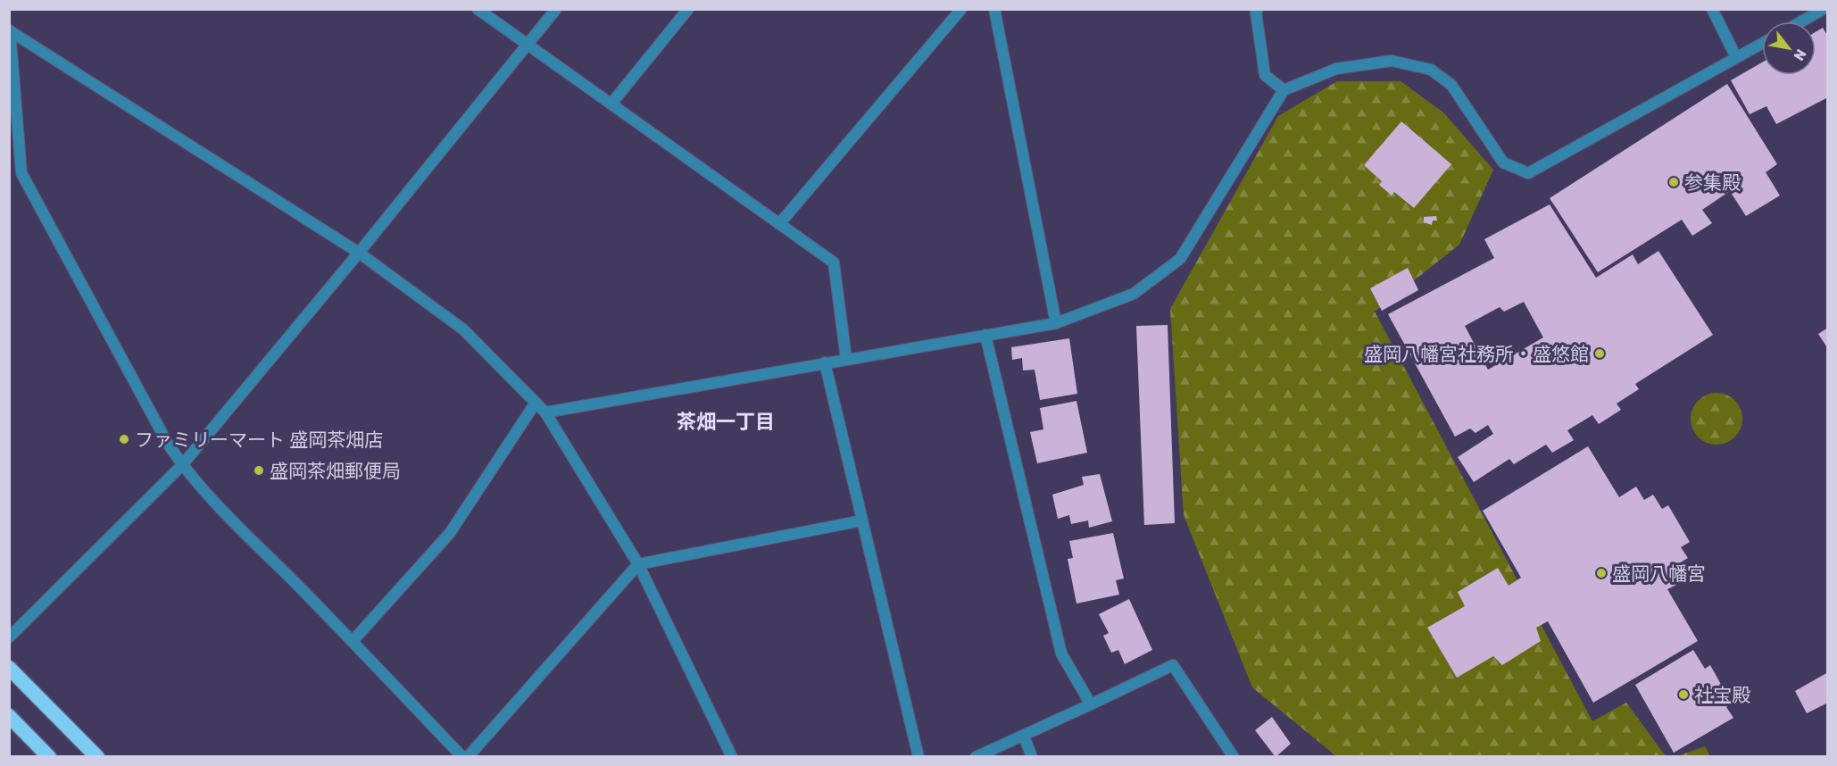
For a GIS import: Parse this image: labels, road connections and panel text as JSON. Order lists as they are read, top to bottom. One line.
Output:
{"districts":["茶畑一丁目"],"places":["参集殿","盛岡八幡宮社務所・盛悠館","ファミリーマート 盛岡茶畑店","盛岡茶畑郵便局","盛岡八幡宮","社宝殿"],"north":"bottom right"}
